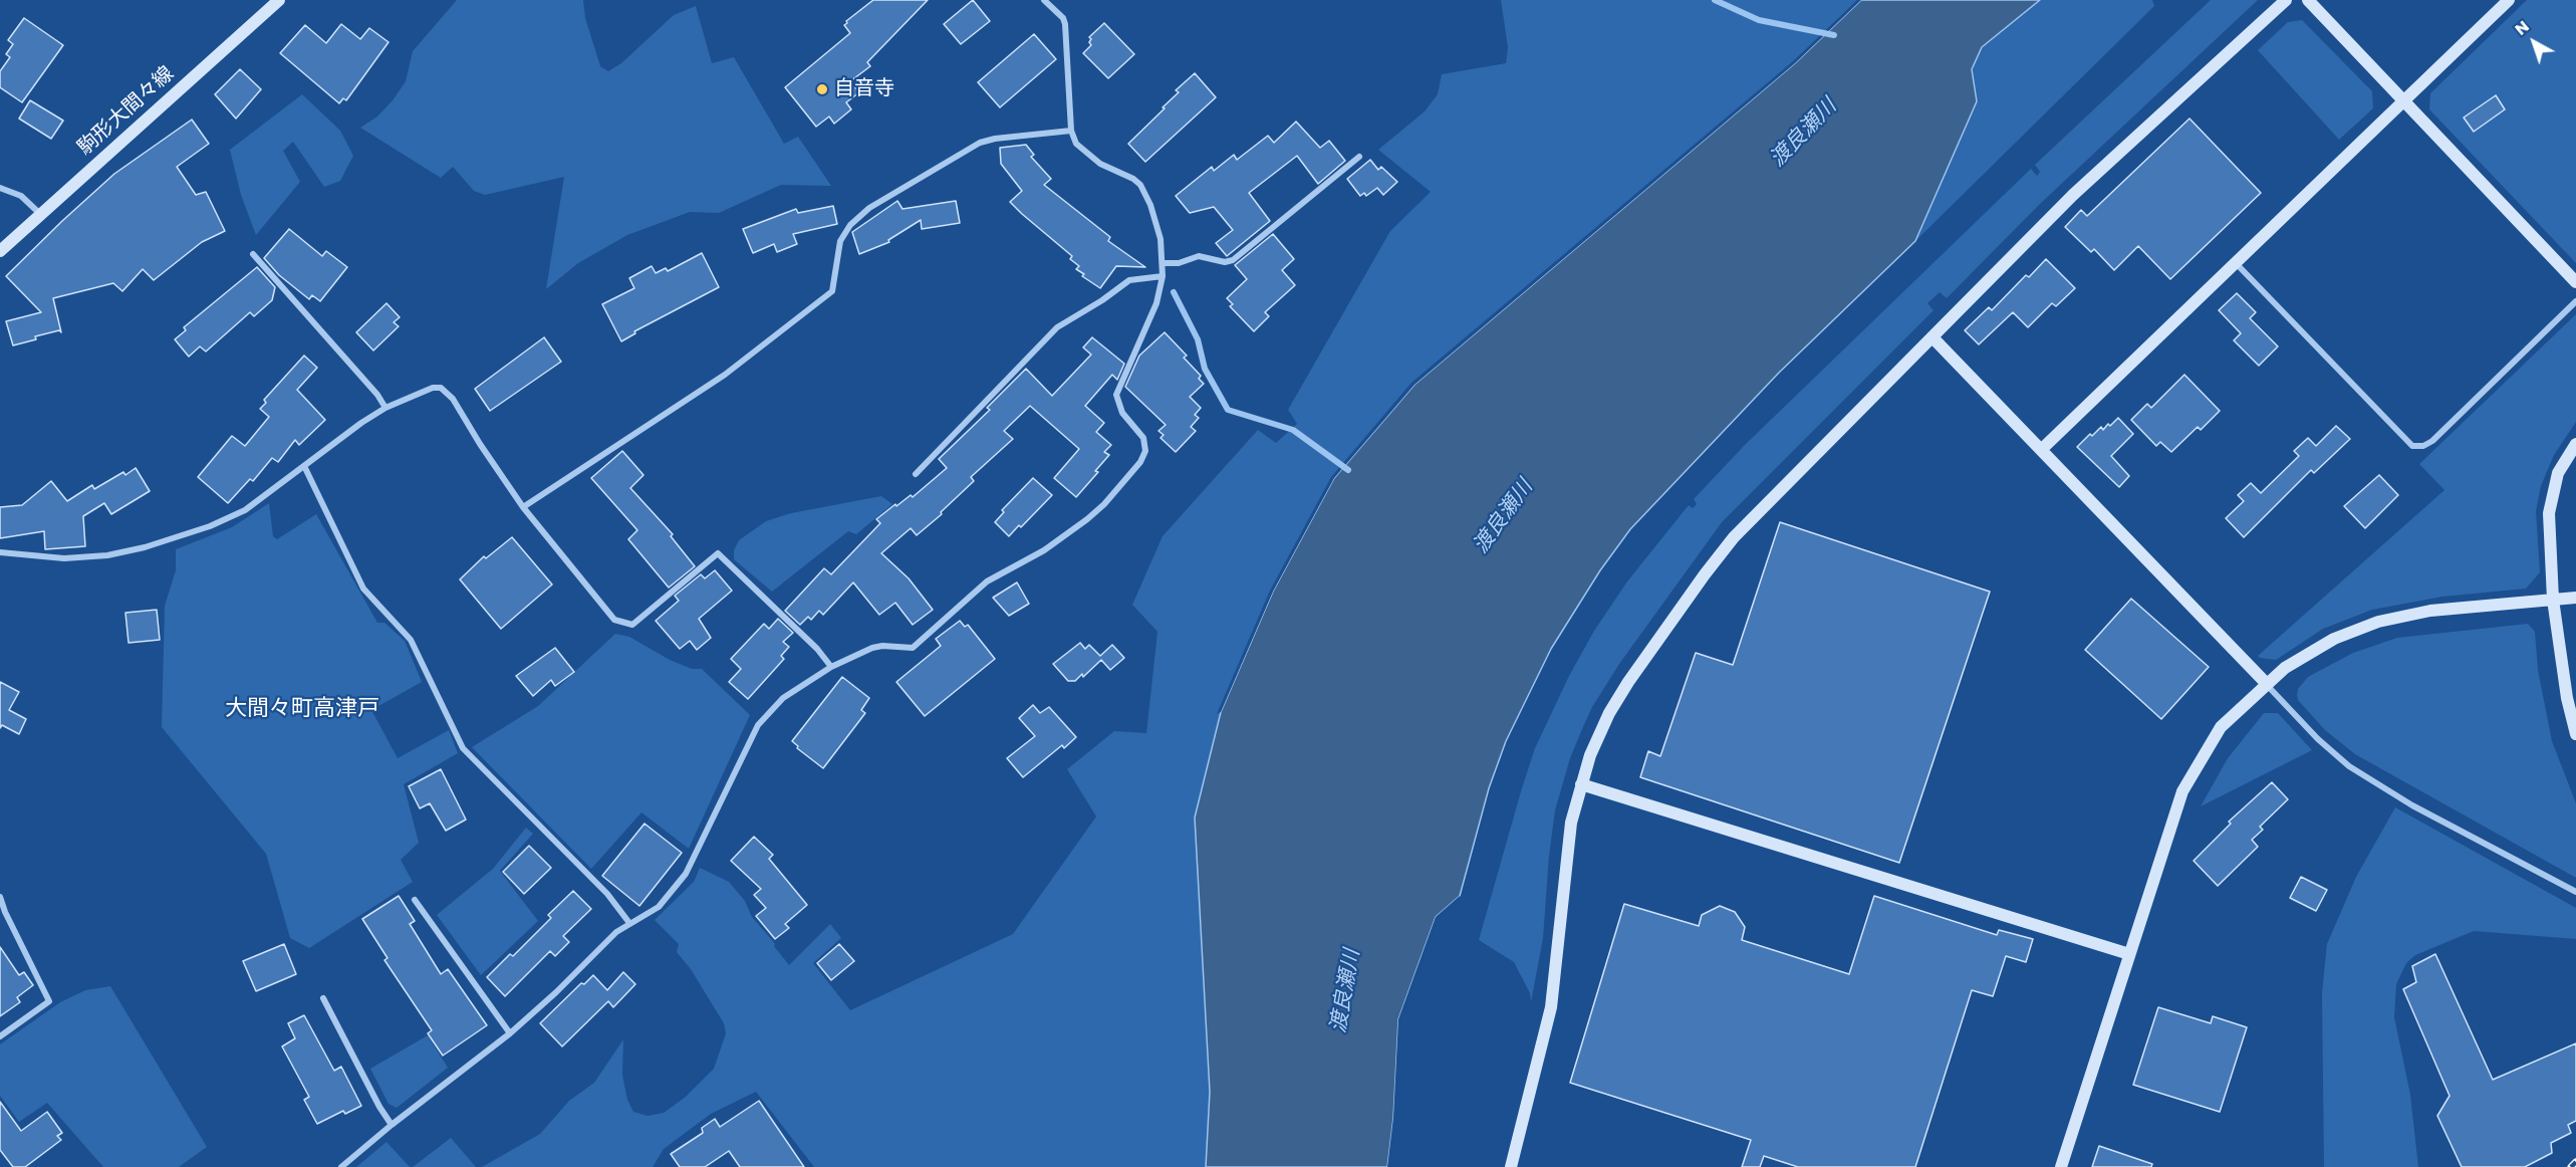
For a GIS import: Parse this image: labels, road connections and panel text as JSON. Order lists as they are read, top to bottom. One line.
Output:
{"streets":{"street":["駒形大間々線"]},"districts":["大間々町高津戸"],"water":["渡良瀬川"],"places":["自音寺"],"north":"top left"}
